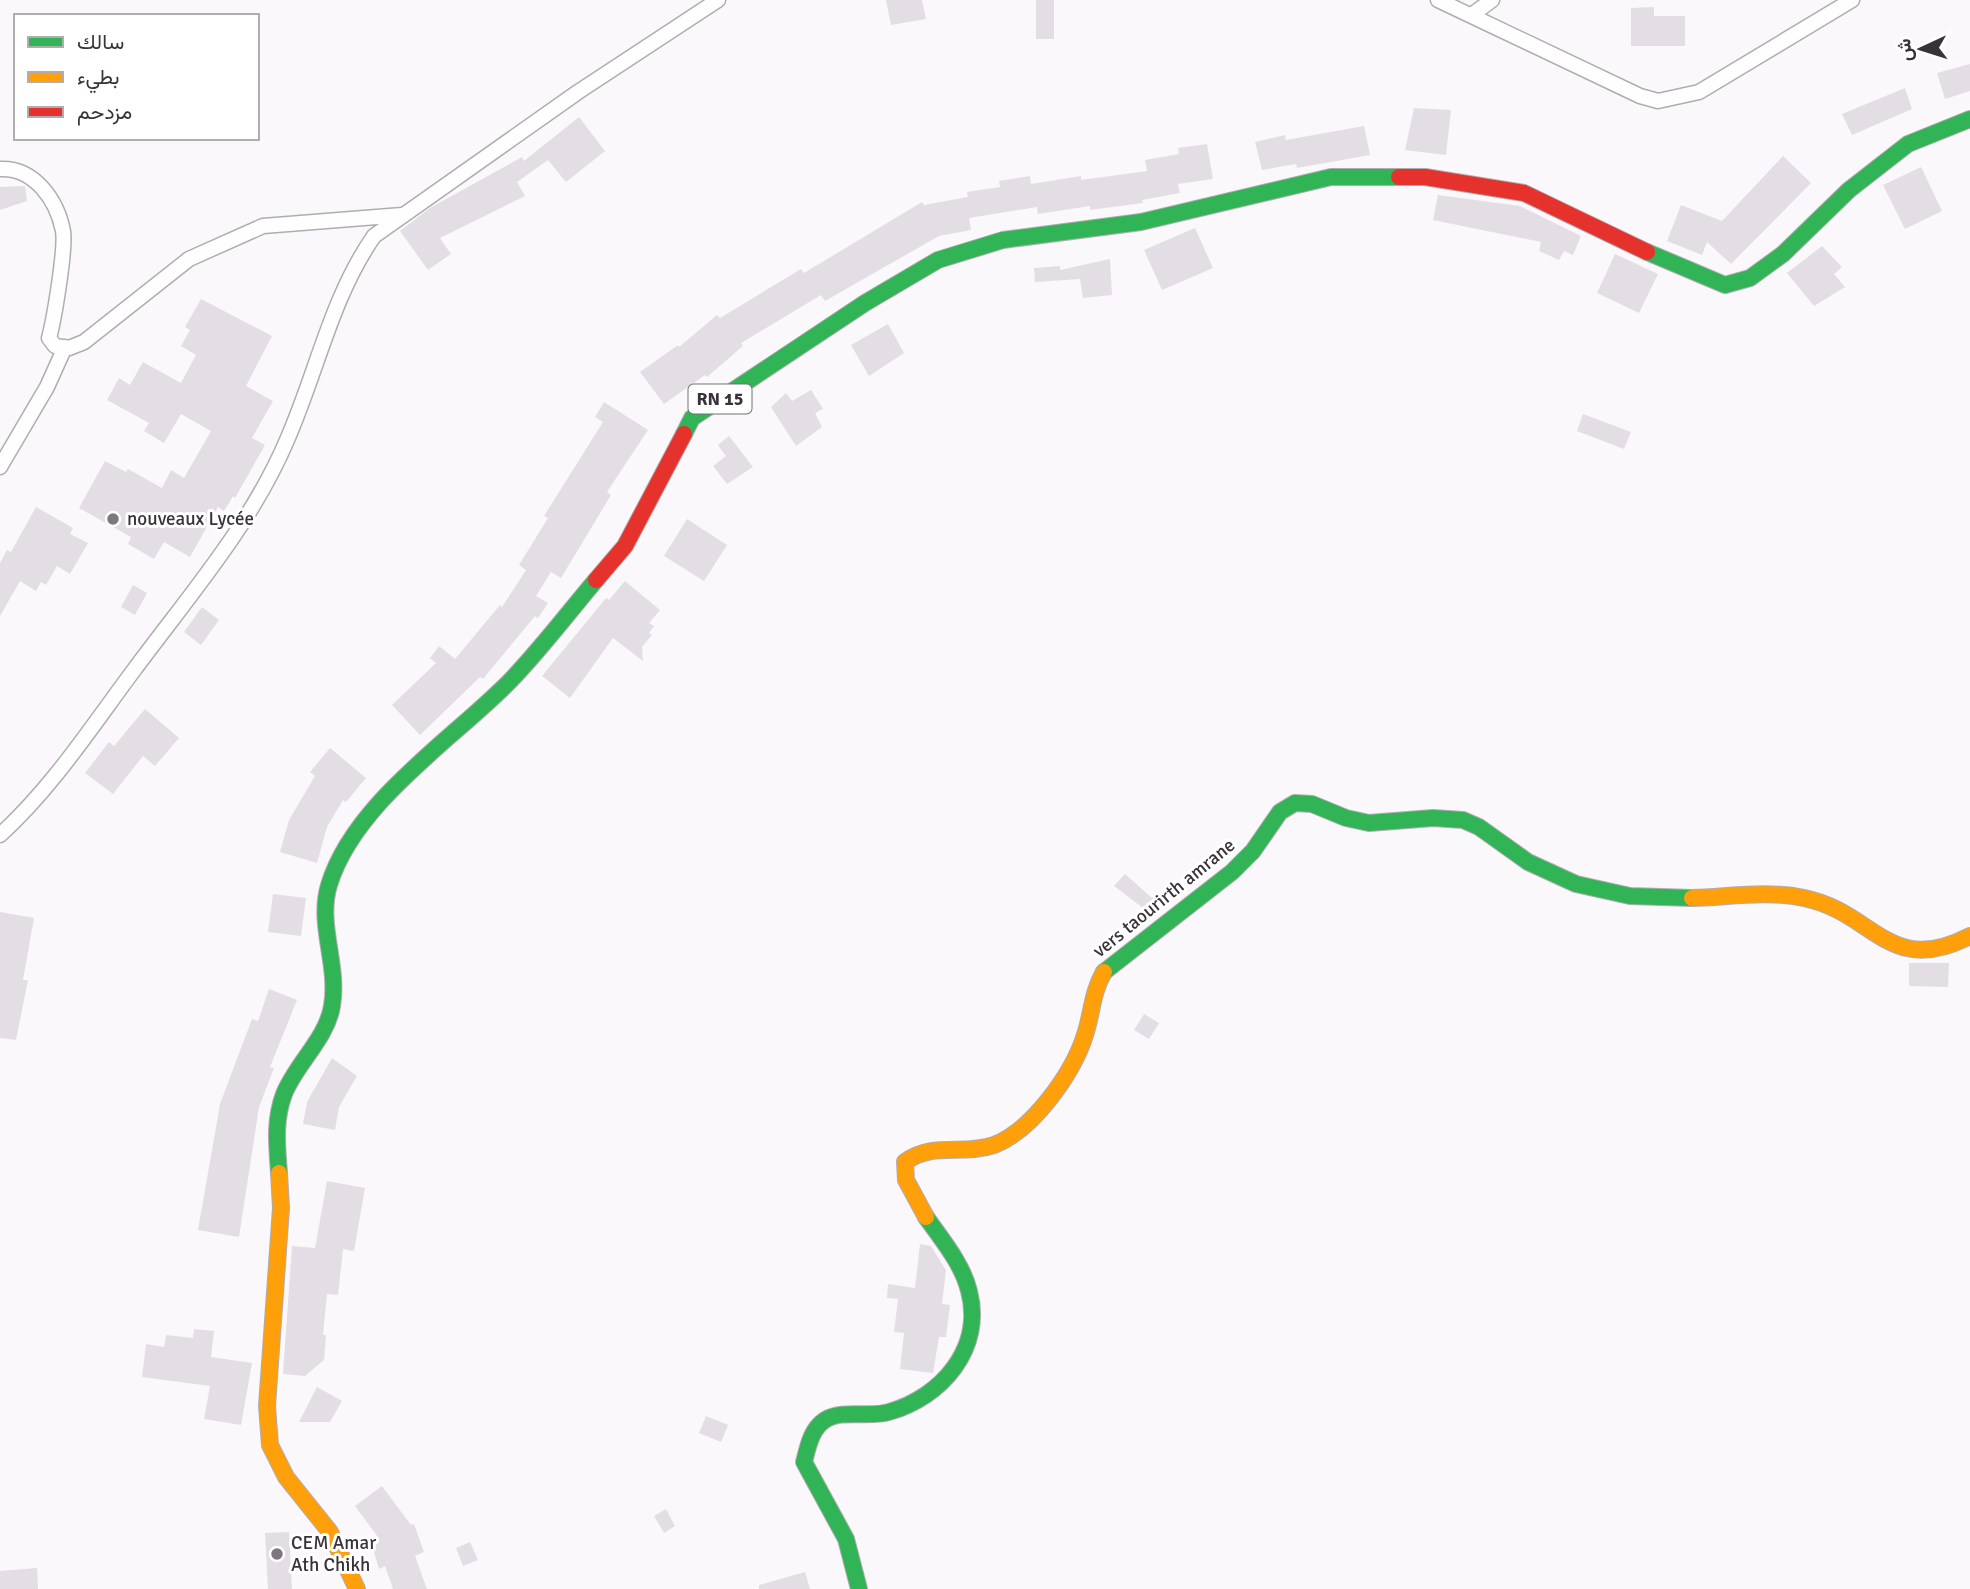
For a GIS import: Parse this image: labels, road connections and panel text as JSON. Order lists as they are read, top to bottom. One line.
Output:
{"streets":{"main road":["RN 15","vers taourirth amrane"]},"places":["nouveaux Lycée","CEM Amar Ath Chikh"],"legend":["سالك","بطيء","مزدحم"],"north":"left"}
